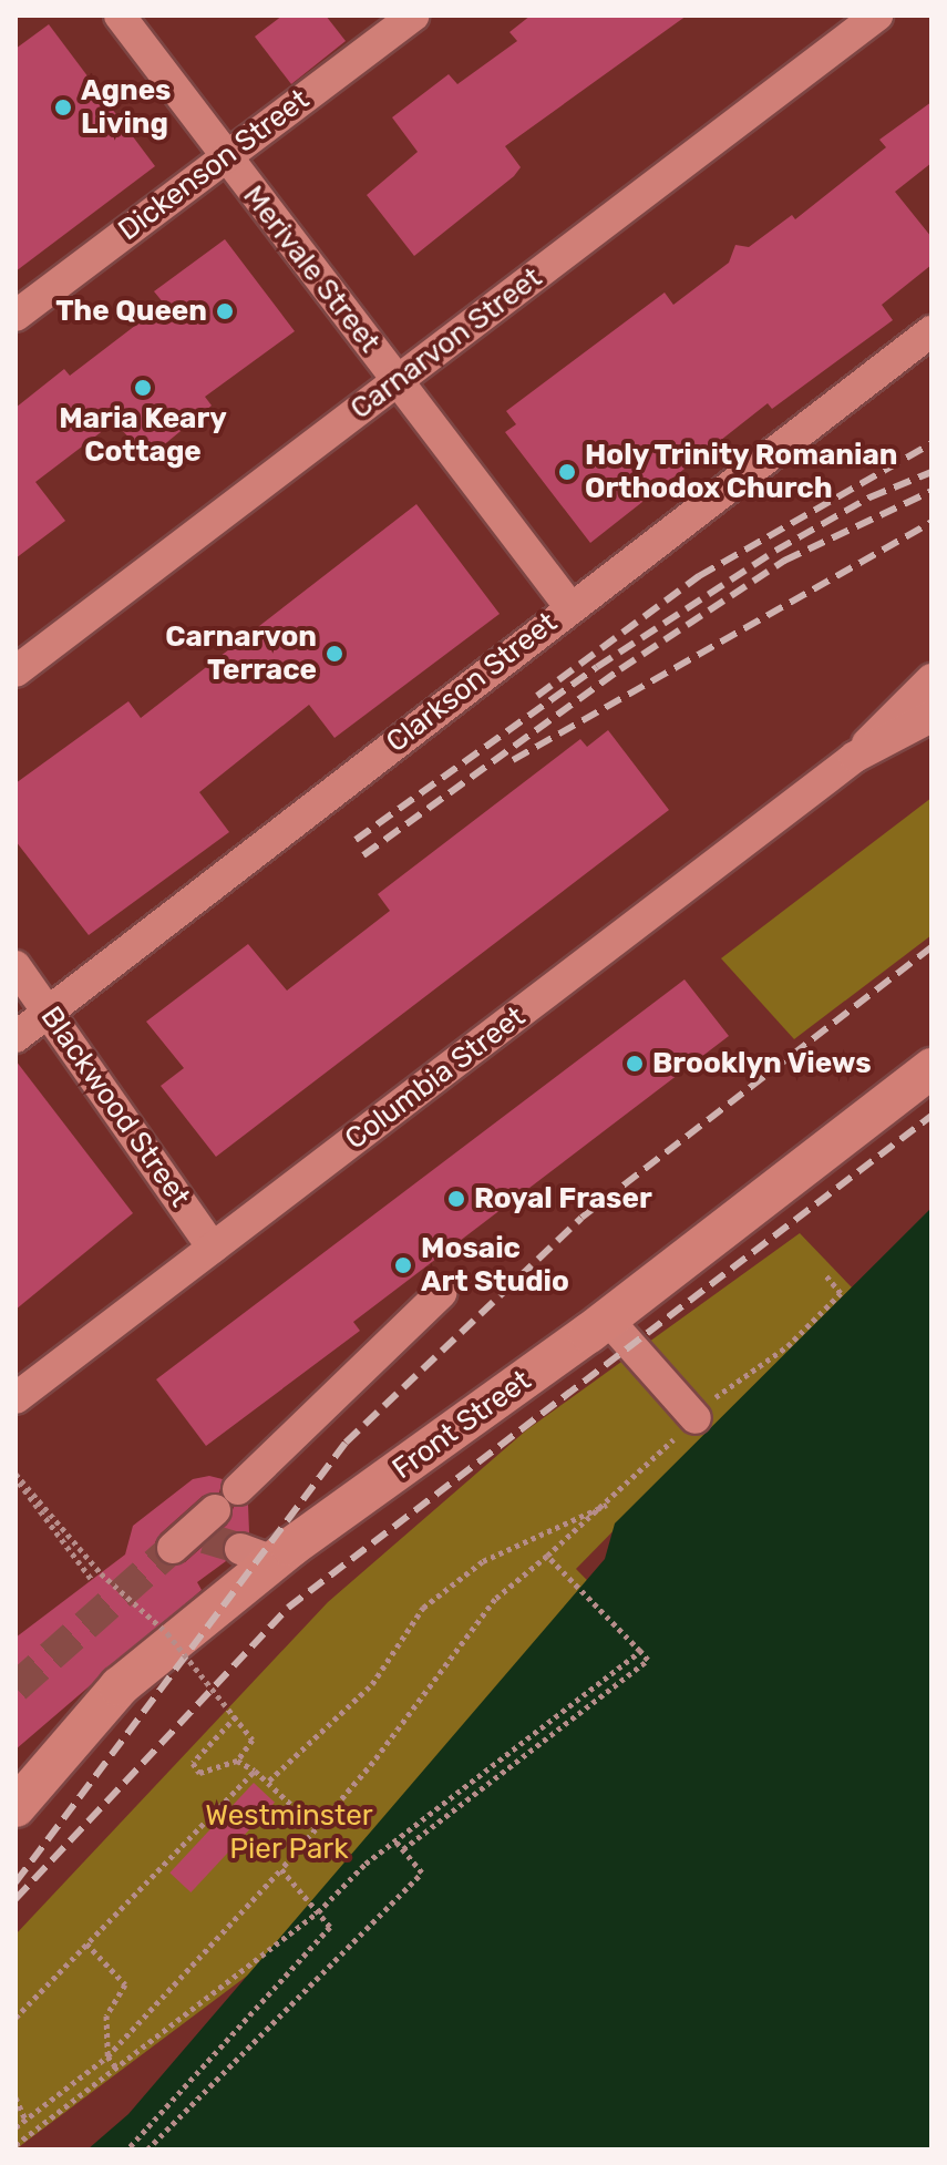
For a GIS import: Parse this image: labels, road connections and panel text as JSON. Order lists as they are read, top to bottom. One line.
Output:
{"streets":{"main road":["Front Street"],"street":["Dickenson Street","Merivale Street","Carnarvon Street","Clarkson Street","Columbia Street","Blackwood Street"]},"crossings":[["Dickenson Street","Merivale Street"],["Merivale Street","Carnarvon Street"],["Merivale Street","Clarkson Street"],["Clarkson Street","Blackwood Street"],["Columbia Street","Blackwood Street"]],"parks":["Westminster Pier Park"],"places":["Agnes Living","The Queen","Maria Keary Cottage","Holy Trinity Romanian Orthodox Church","Carnarvon Terrace","Brooklyn Views","Royal Fraser","Mosaic Art Studio"]}
